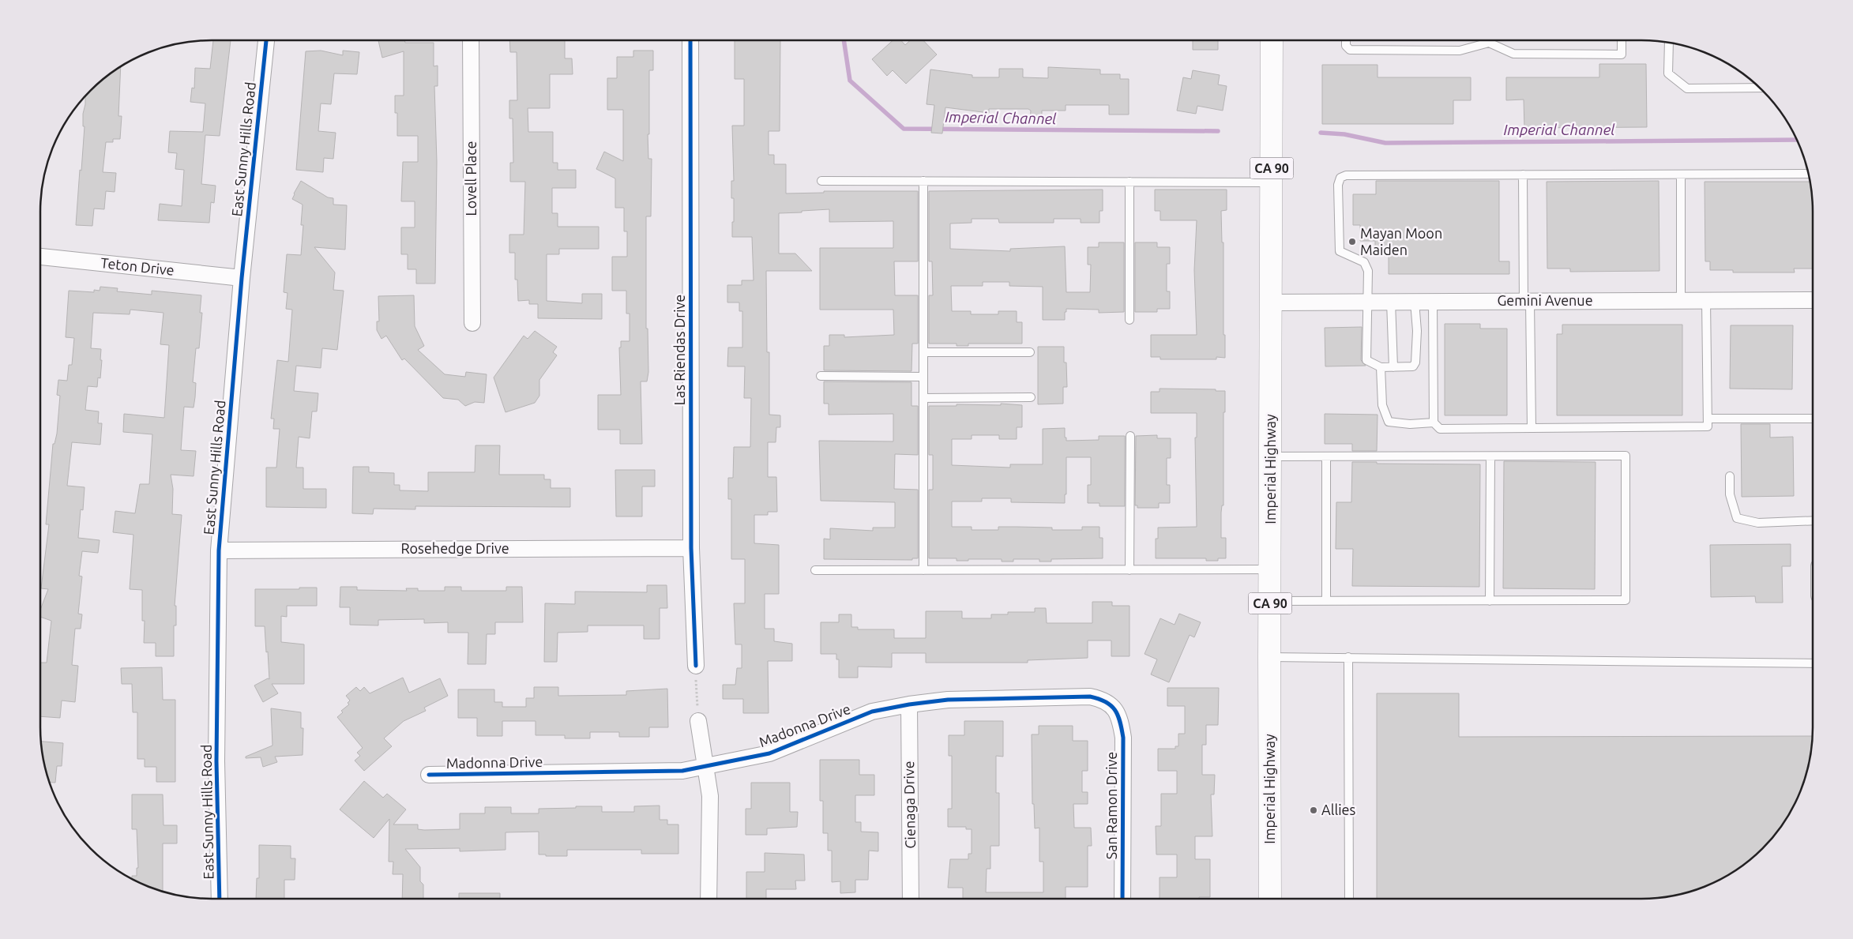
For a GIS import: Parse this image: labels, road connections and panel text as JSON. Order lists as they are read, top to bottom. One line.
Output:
{"streets":{"main road":["CA 90","Imperial Highway"],"street":["East Sunny Hills Road","Lovell Place","Teton Drive","Gemini Avenue","Las Riendas Drive","Rosehedge Drive","Madonna Drive","Cienaga Drive","San Ramon Drive"]},"crossings":[["East Sunny Hills Road","Teton Drive"],["East Sunny Hills Road","Rosehedge Drive"],["Gemini Avenue","Imperial Highway"],["Las Riendas Drive","Rosehedge Drive"],["Madonna Drive","Cienaga Drive"],["Madonna Drive","San Ramon Drive"]],"water":["Imperial Channel"],"places":["Mayan Moon Maiden","Allies"]}
